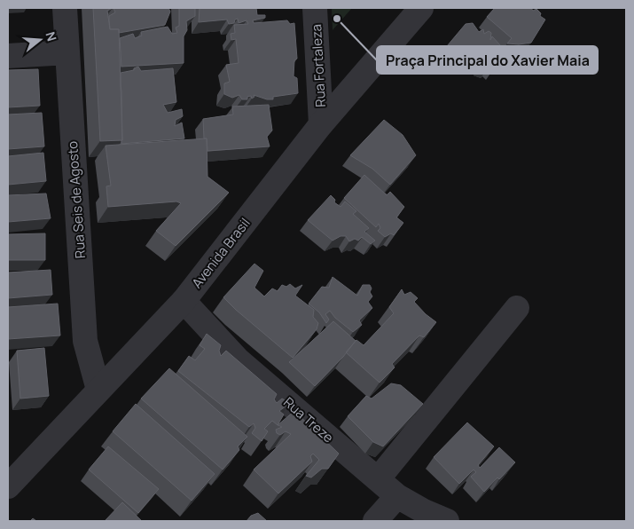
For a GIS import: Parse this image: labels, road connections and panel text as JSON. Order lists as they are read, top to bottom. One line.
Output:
{"streets":{"street":["Rua Fortaleza","Rua Seis de Agosto","Avenida Brasil","Rua Treze"]},"crossings":[["Rua Fortaleza","Avenida Brasil"],["Rua Seis de Agosto","Avenida Brasil"],["Avenida Brasil","Rua Treze"]],"places":["Praça Principal do Xavier Maia"],"north":"right"}
